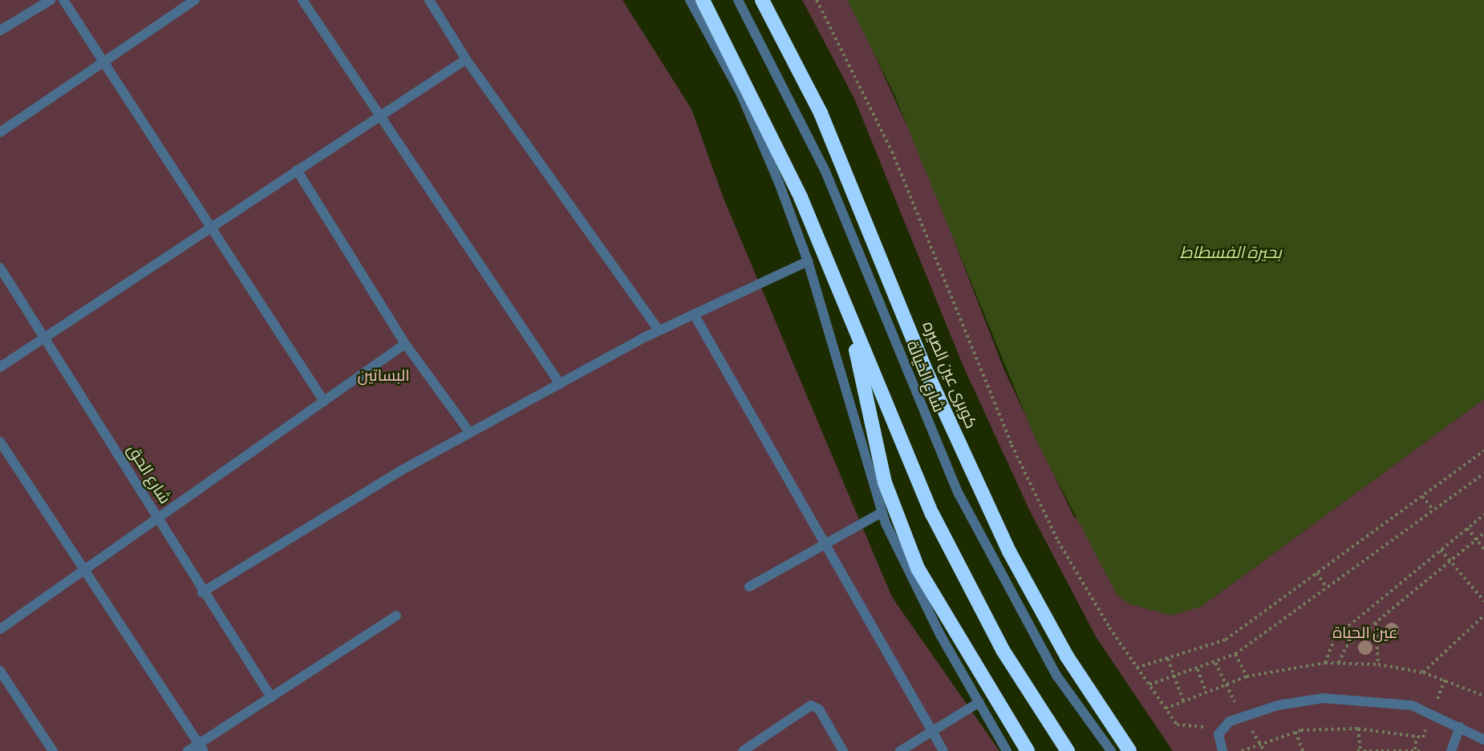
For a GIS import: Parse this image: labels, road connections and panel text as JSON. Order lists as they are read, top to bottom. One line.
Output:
{"streets":{"highway":["كوبرى عين الصيره"],"street":["شارع الخيالة","شارع الحق"]},"water":["بحيرة الفسطاط"],"parks":["البساتين","عين الحياة"]}
